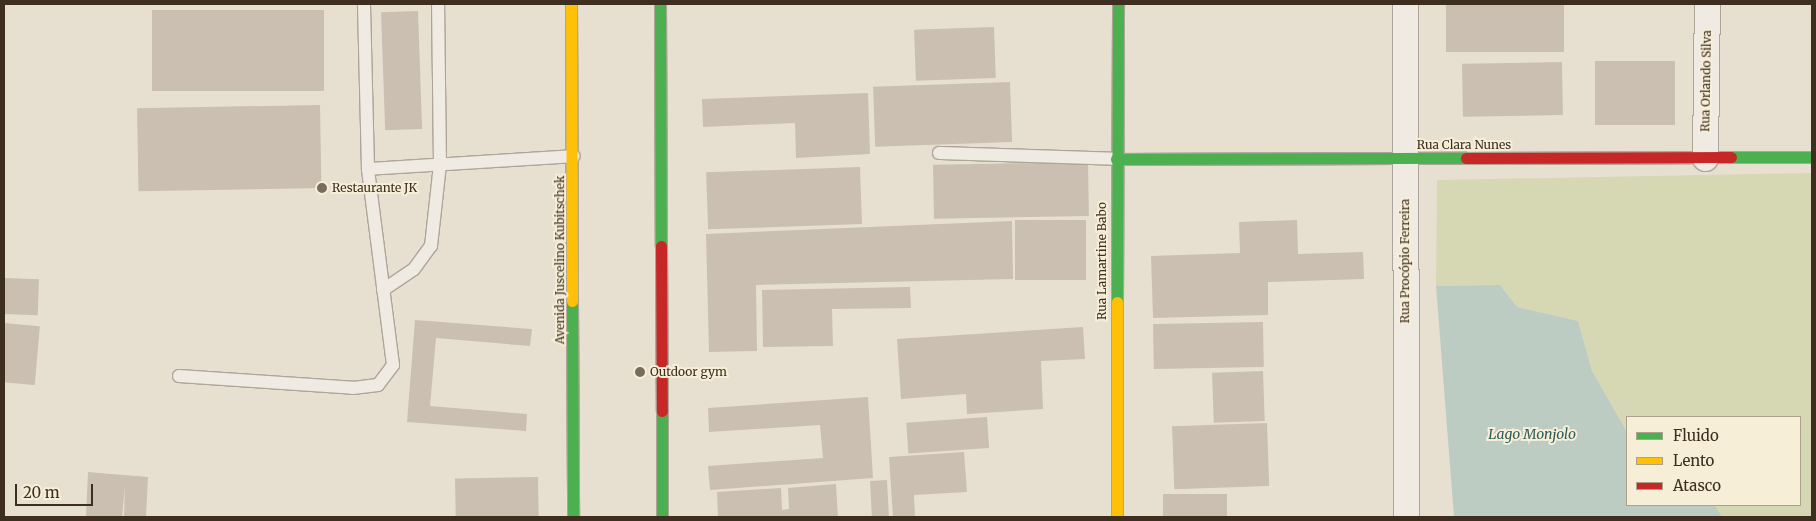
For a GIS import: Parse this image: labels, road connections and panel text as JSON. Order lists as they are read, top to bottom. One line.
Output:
{"streets":{"street":["Rua Orlando Silva","Rua Clara Nunes","Avenida Juscelino Kubitschek","Rua Lamartine Babo","Rua Procópio Ferreira"]},"crossings":[["Rua Orlando Silva","Rua Clara Nunes"],["Rua Clara Nunes","Rua Lamartine Babo"],["Rua Clara Nunes","Rua Procópio Ferreira"]],"water":["Lago Monjolo"],"places":["Restaurante JK","Outdoor gym"],"legend":["Fluido","Lento","Atasco"],"scale_bar":"20 m"}
